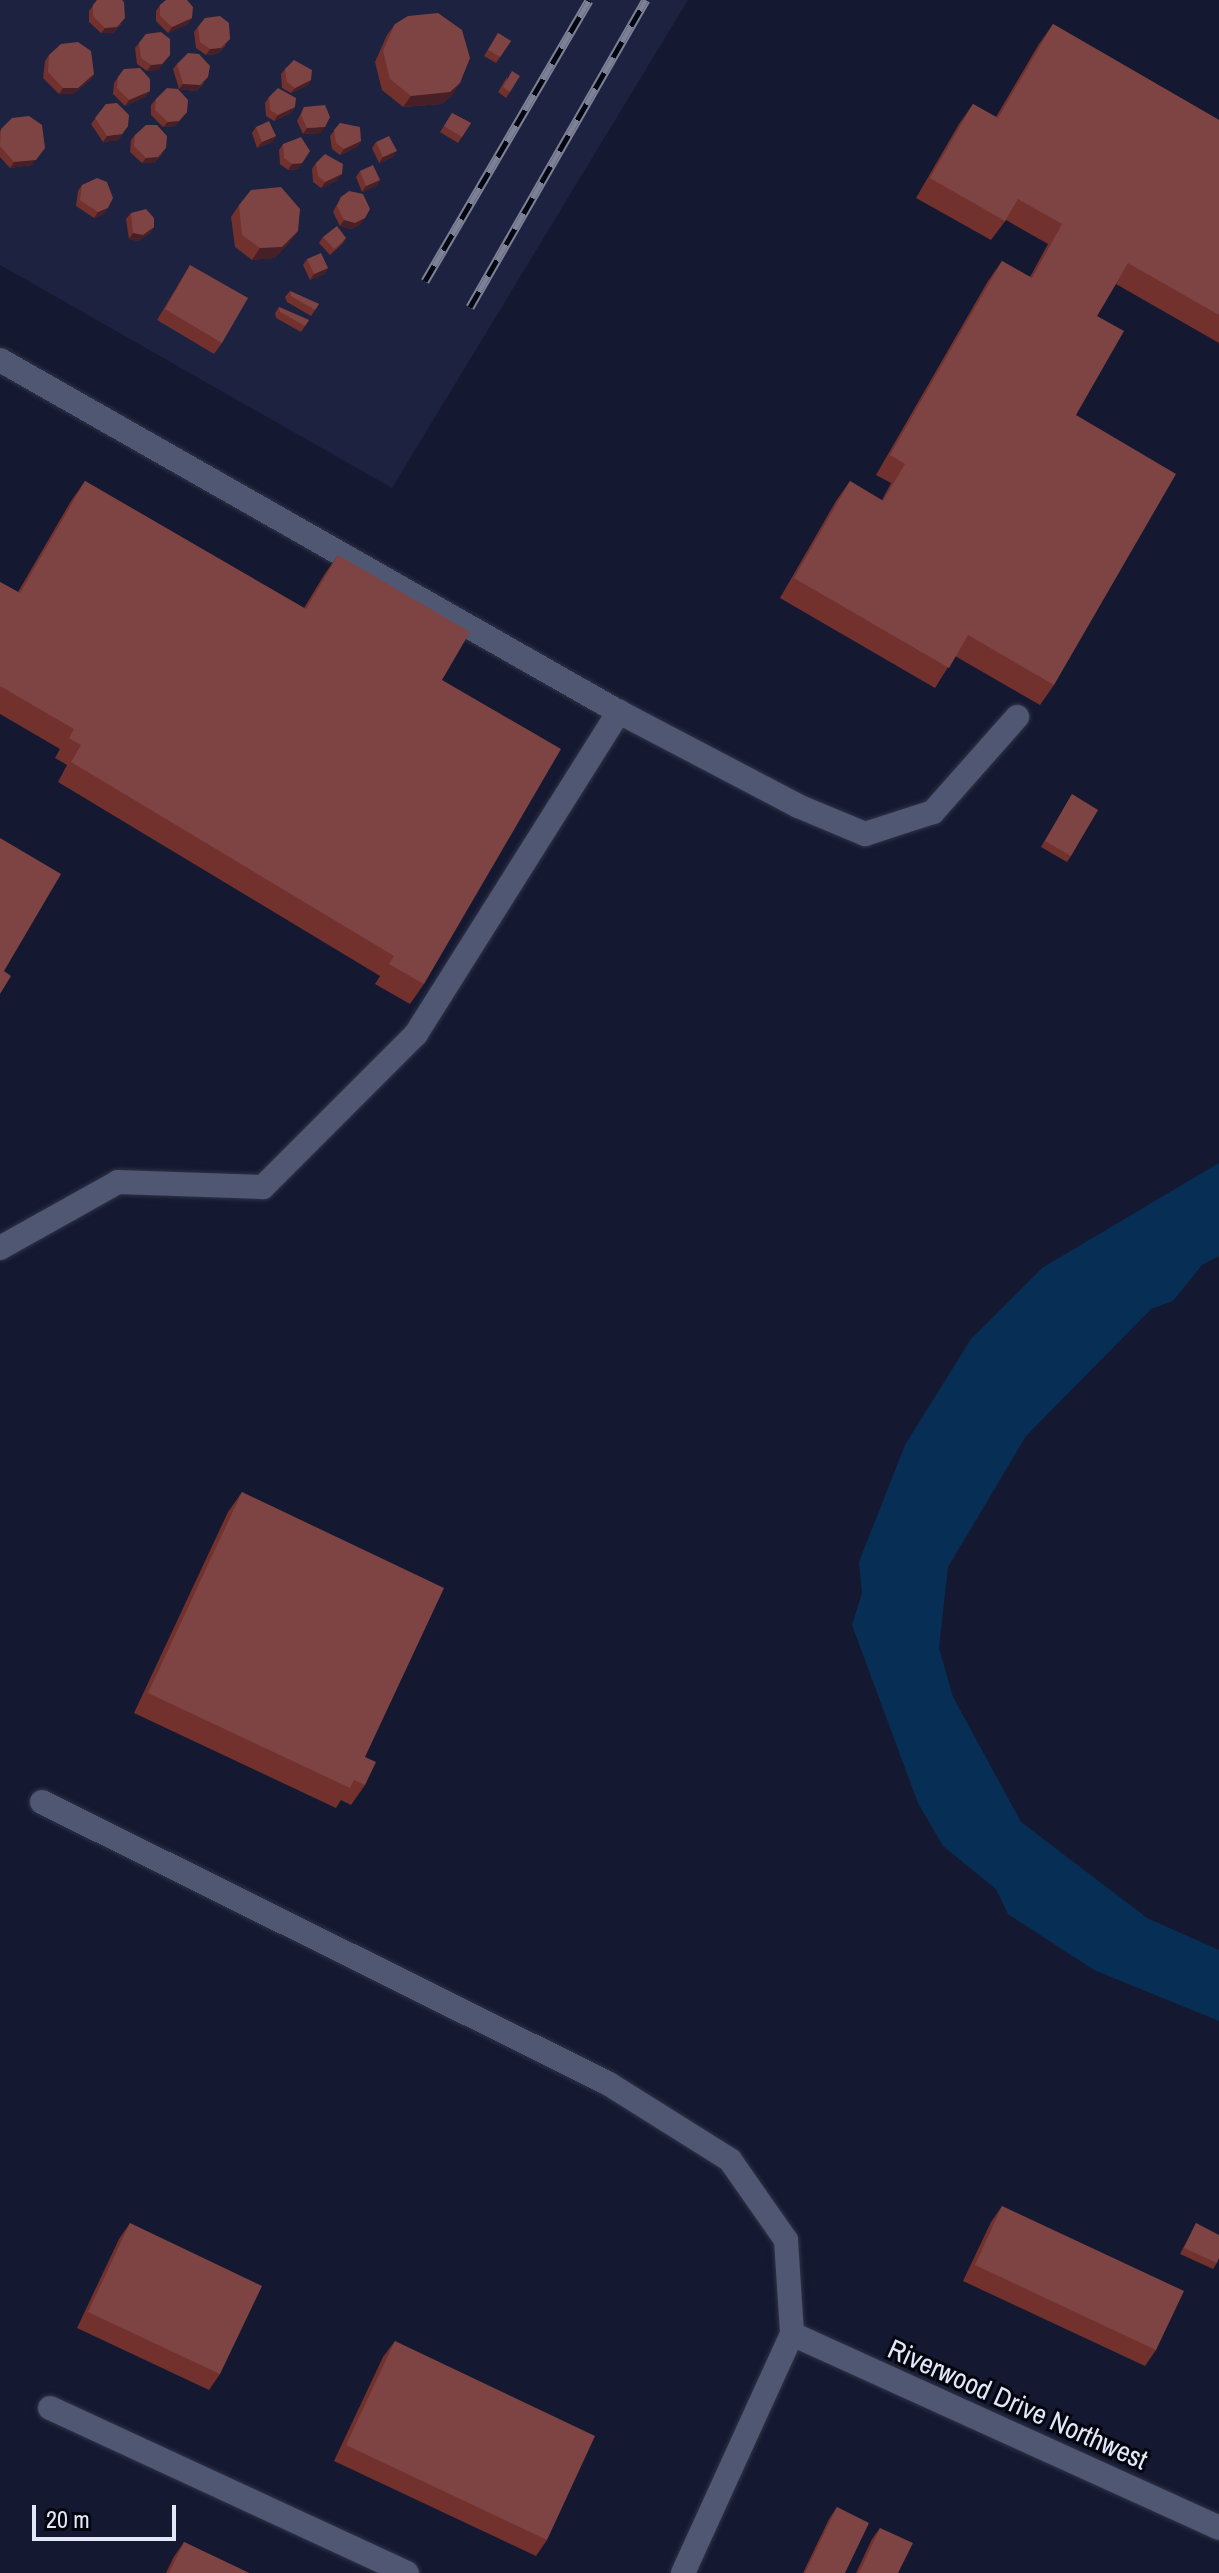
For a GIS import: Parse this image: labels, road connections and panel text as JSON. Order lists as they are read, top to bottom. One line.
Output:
{"streets":{"street":["Riverwood Drive Northwest"]},"scale_bar":"20 m"}
